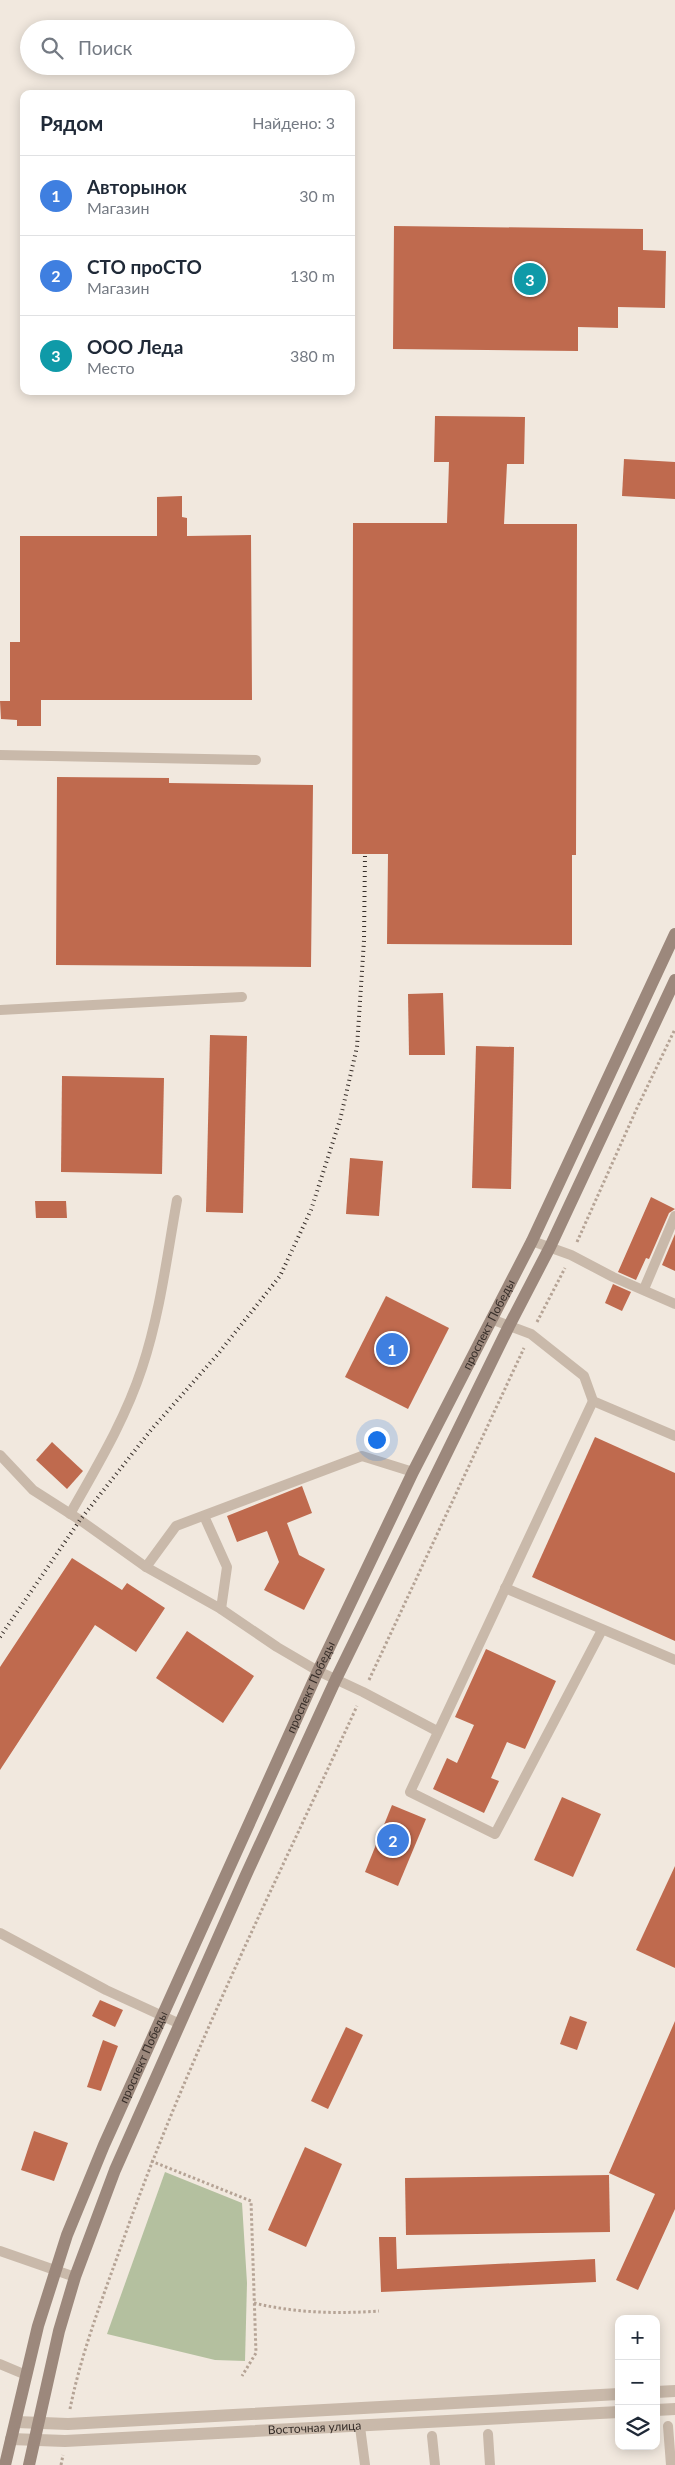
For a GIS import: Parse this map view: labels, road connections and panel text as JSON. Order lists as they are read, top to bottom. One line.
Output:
{"streets":{"main road":["проспект Победы"],"street":["Восточная улица"]},"crossings":[["проспект Победы","Восточная улица"]],"page":{"search":"Поиск","heading":["Рядом","Найдено: 3"],"list":[{"mark":"1","name":"Авторынок","note":"Магазин","value":"30 m"},{"mark":"2","name":"СТО проСТО","note":"Магазин","value":"130 m"},{"mark":"3","name":"ООО Леда","note":"Место","value":"380 m"}],"pins":["3","1","2"],"map_buttons":["+","−"]}}
